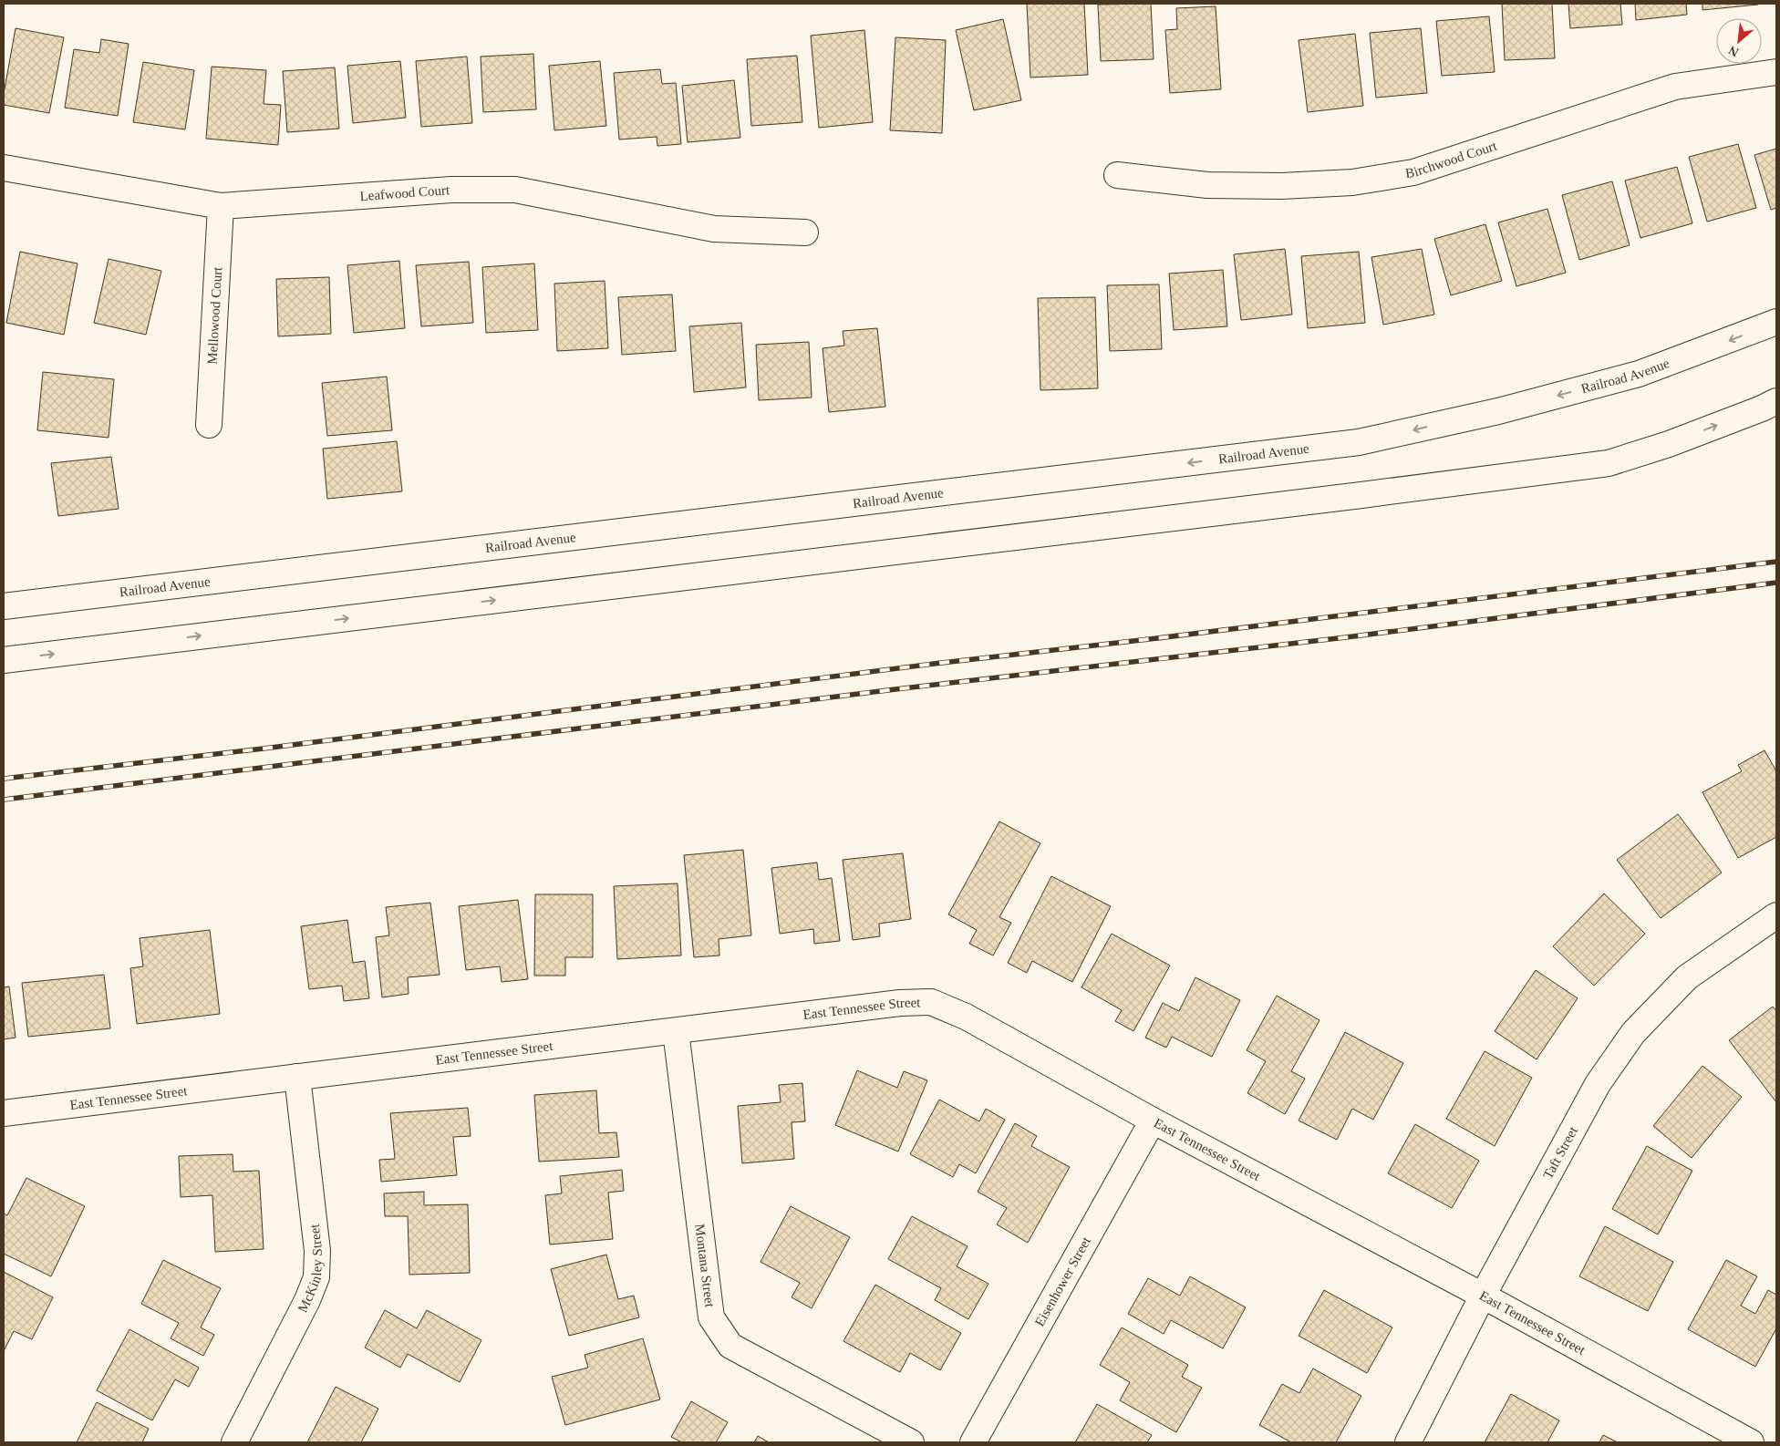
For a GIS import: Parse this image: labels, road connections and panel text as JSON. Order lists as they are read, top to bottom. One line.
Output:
{"streets":{"street":["Birchwood Court","Leafwood Court","Mellowood Court","Railroad Avenue","East Tennessee Street","Taft Street","Montana Street","McKinley Street","Eisenhower Street"]},"crossings":[["Leafwood Court","Mellowood Court"],["East Tennessee Street","Taft Street"],["East Tennessee Street","Montana Street"],["East Tennessee Street","McKinley Street"],["East Tennessee Street","Eisenhower Street"]],"north":"bottom left"}
